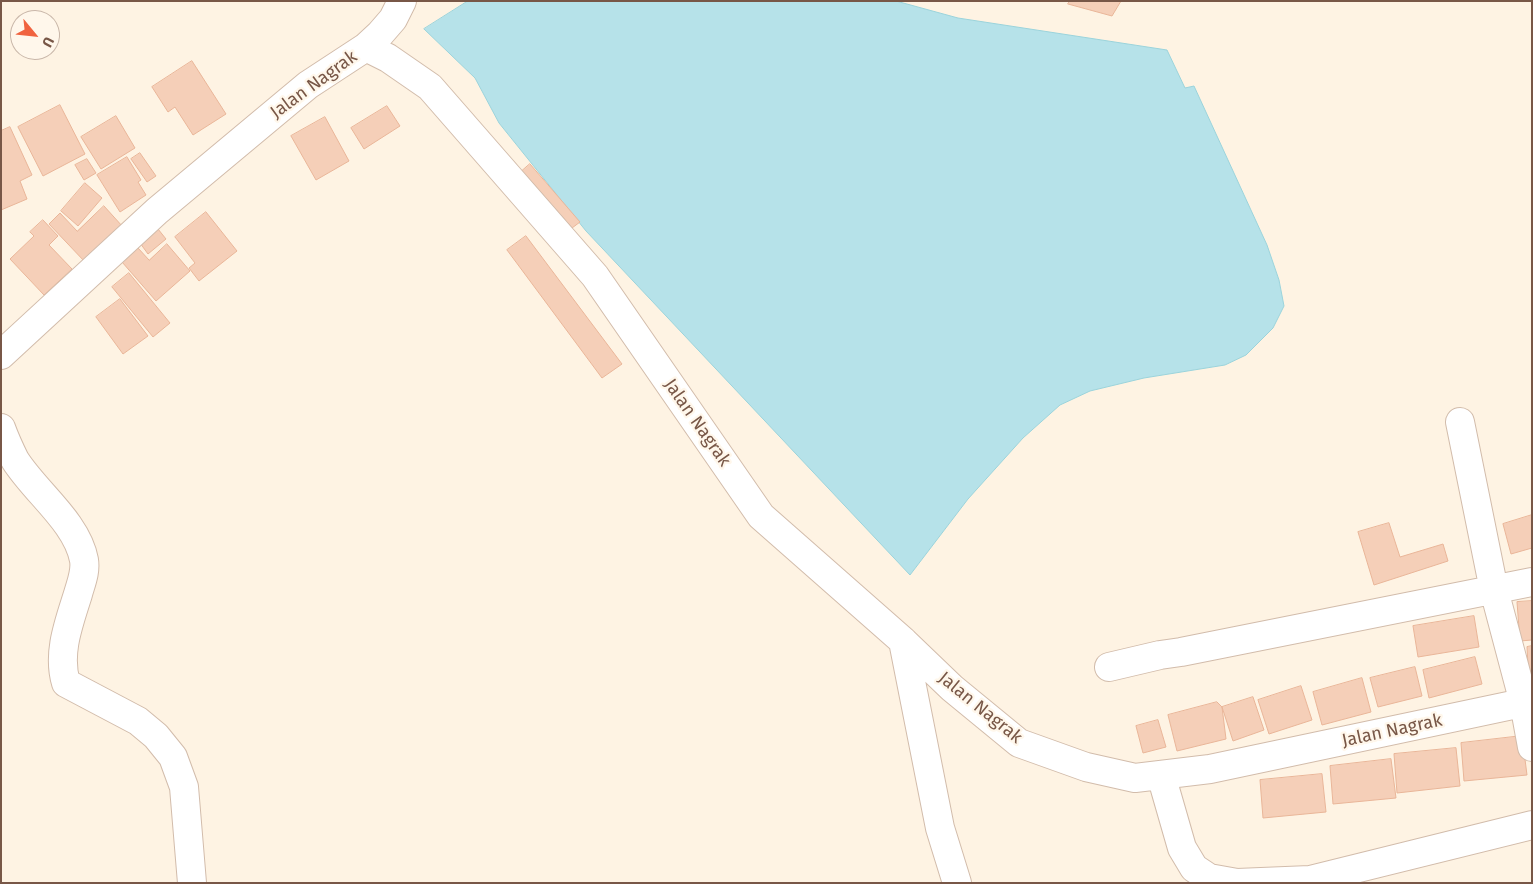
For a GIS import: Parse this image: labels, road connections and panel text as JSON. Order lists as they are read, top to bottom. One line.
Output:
{"streets":{"street":["Jalan Nagrak"]},"north":"bottom right"}
